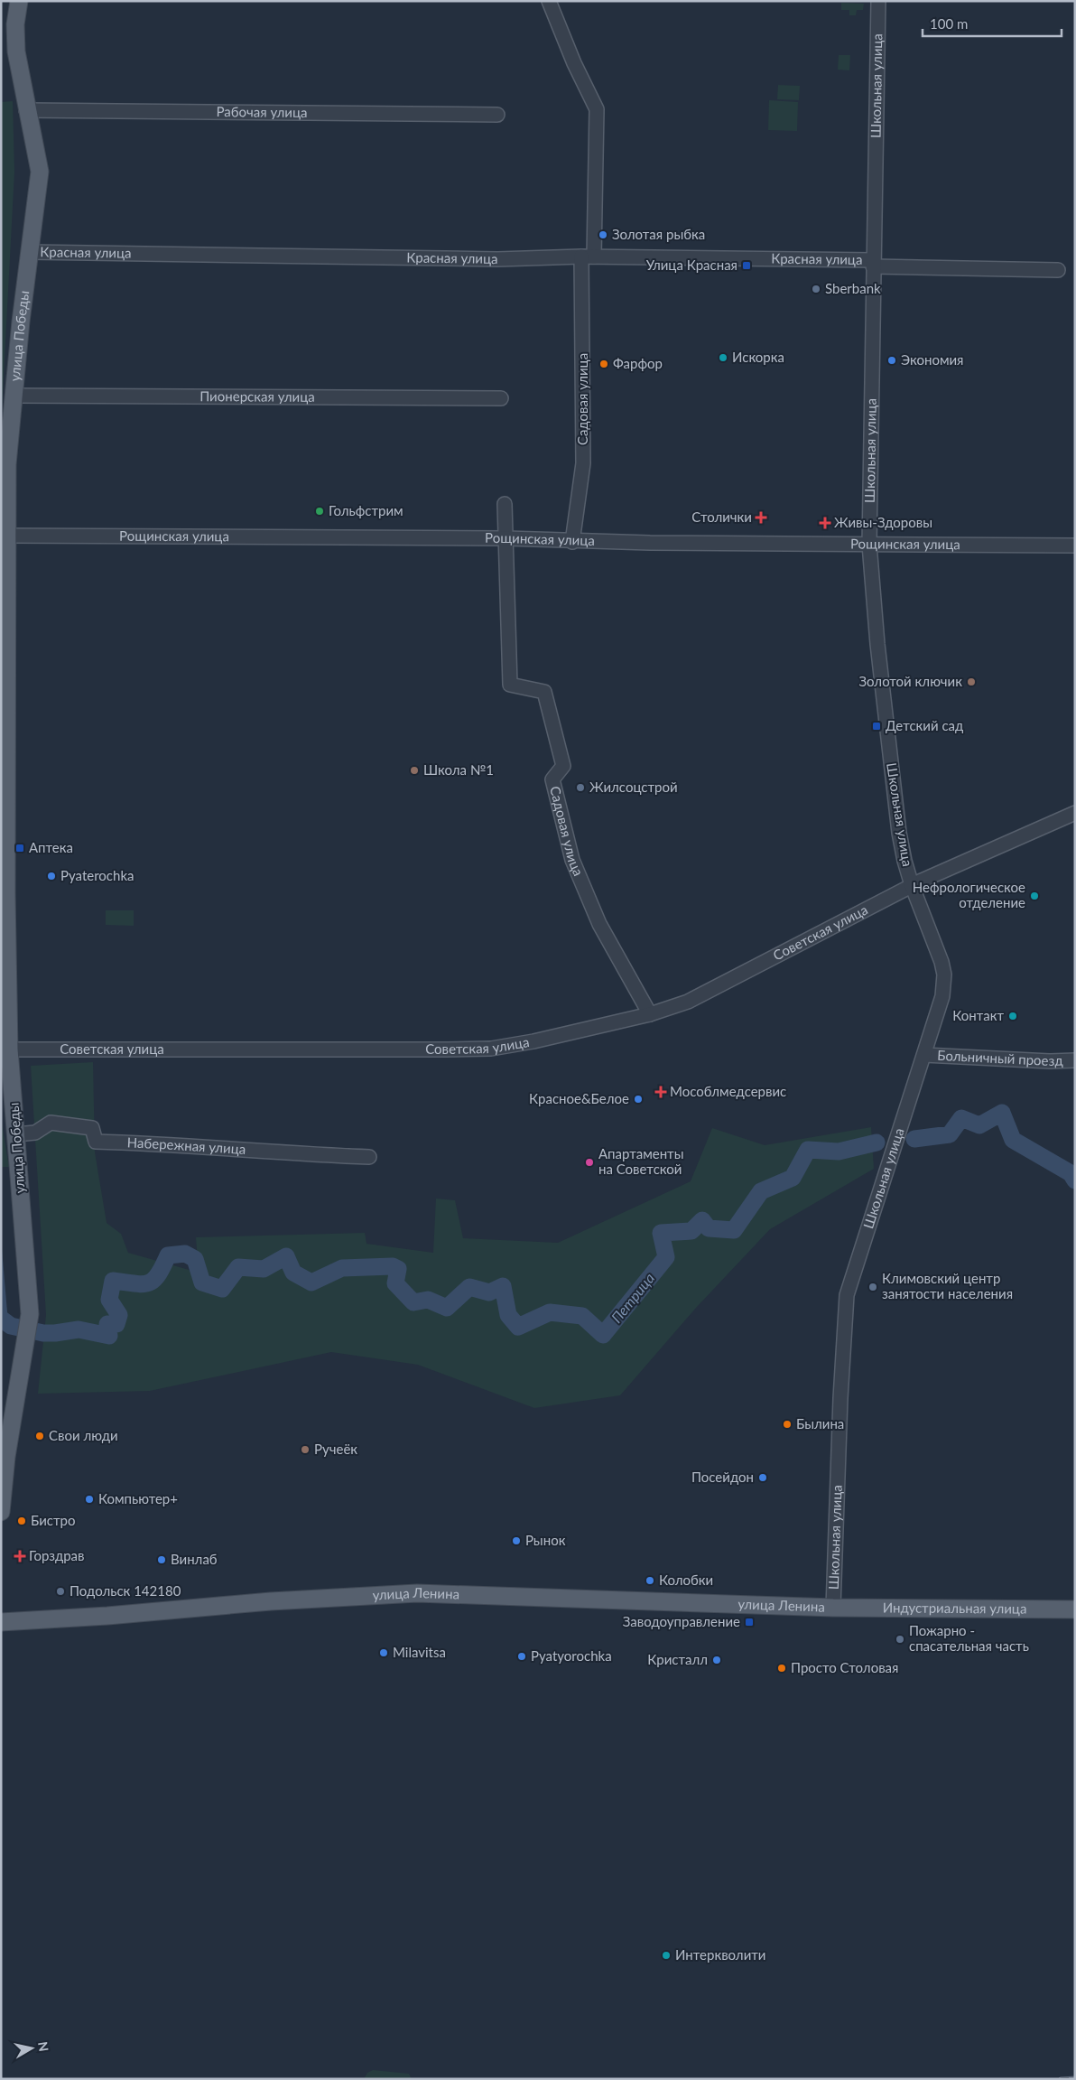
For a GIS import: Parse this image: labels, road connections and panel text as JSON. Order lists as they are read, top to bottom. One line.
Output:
{"streets":{"main road":["улица Победы","улица Ленина","Индустриальная улица"],"street":["Школьная улица","Рабочая улица","Красная улица","Пионерская улица","Садовая улица","Рощинская улица","Советская улица","Больничный проезд","Набережная улица"]},"crossings":[["Школьная улица","Красная улица"],["Школьная улица","Рощинская улица"],["Школьная улица","Советская улица"],["Школьная улица","Больничный проезд"],["Школьная улица","улица Ленина"],["Школьная улица","Индустриальная улица"],["Рабочая улица","улица Победы"],["Красная улица","улица Победы"],["Красная улица","Садовая улица"],["улица Победы","Пионерская улица"],["улица Победы","Рощинская улица"],["улица Победы","Советская улица"],["улица Победы","Набережная улица"],["Садовая улица","Рощинская улица"],["Садовая улица","Советская улица"],["улица Ленина","Индустриальная улица"]],"water":["Петрица"],"places":{"other":["Золотая рыбка","Sberbank","Искорка","Экономия","Фарфор","Гольфстрим","Золотой ключик","Школа №1","Жилсоцстрой","Pyaterochka","Нефрологическое отделение","Контакт","Красное&Белое","Апартаменты на Советской","Климовский центр занятости населения","Былина","Свои люди","Ручеёк","Посейдон","Компьютер+","Бистро","Рынок","Винлаб","Колобки","Подольск 142180","Пожарно - спасательная часть","Milavitsa","Pyatyorochka","Кристалл","Просто Столовая","Интеркволити"],"transit":["Улица Красная","Детский сад","Аптека","Заводоуправление"],"health":["Столички","Живы-Здоровы","Мособлмедсервис","Горздрав"]},"scale_bar":"100 m","north":"right"}
